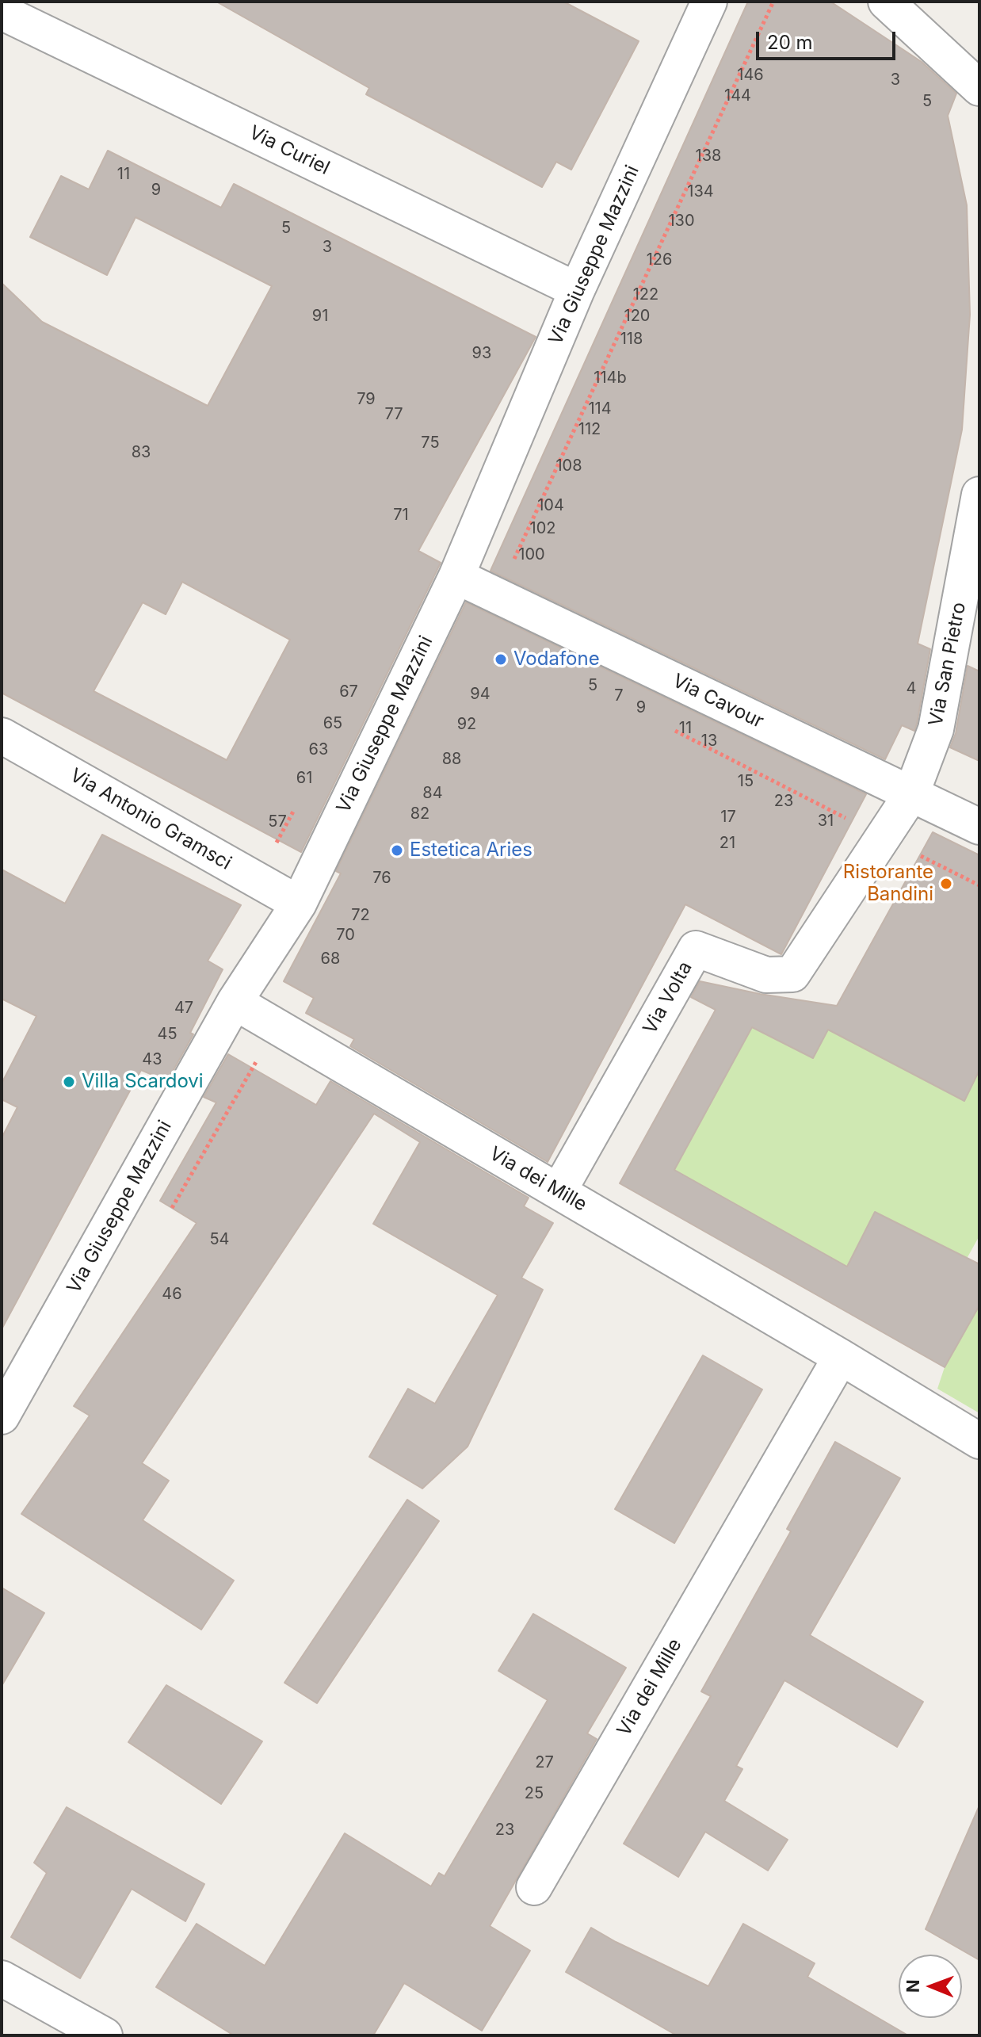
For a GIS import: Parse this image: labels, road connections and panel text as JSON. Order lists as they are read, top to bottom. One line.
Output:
{"streets":{"street":["Via Curiel","Via Giuseppe Mazzini","Via San Pietro","Via Cavour","Via Antonio Gramsci","Via Volta","Via dei Mille"]},"crossings":[["Via Curiel","Via Giuseppe Mazzini"],["Via Giuseppe Mazzini","Via Cavour"],["Via Giuseppe Mazzini","Via Antonio Gramsci"],["Via Giuseppe Mazzini","Via dei Mille"],["Via San Pietro","Via Cavour"],["Via San Pietro","Via Volta"],["Via Cavour","Via Volta"],["Via Volta","Via dei Mille"]],"places":["Vodafone","Estetica Aries","Ristorante Bandini","Villa Scardovi"],"house_numbers":["146","3","144","5","138","11","9","134","130","5","3","126","122","91","120","118","93","114b","79","114","77","112","75","83","108","104","71","102","100","5","4","67","94","7","9","65","92","11","13","63","88","61","15","84","23","82","17","31","57","21","76","72","70","68","47","45","43","54","46","27","25","23"],"scale_bar":"20 m","north":"left"}
